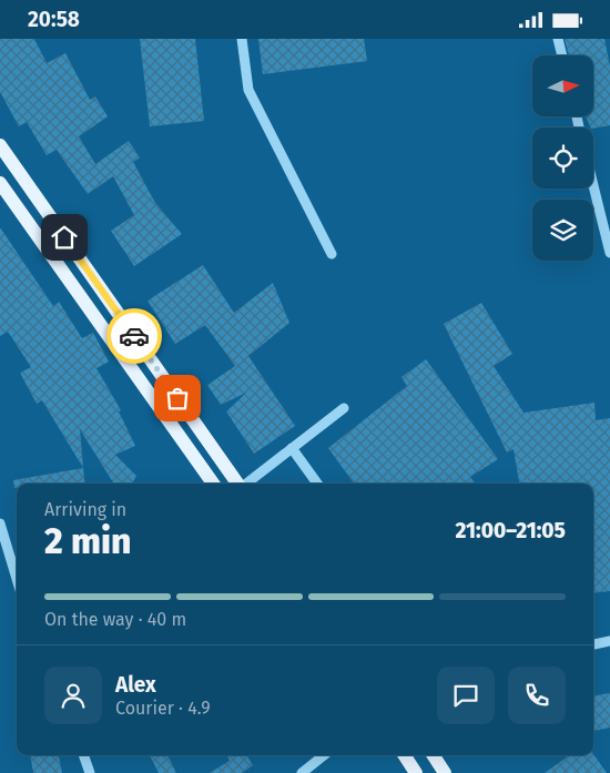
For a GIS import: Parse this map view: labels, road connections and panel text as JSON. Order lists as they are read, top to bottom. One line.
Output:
{"north":"right","page":{"status":"20:58","heading":["2 min","Arriving in","21:00–21:05"],"panel":["Alex","Courier · 4.9"],"bar":"On the way · 40 m"}}
